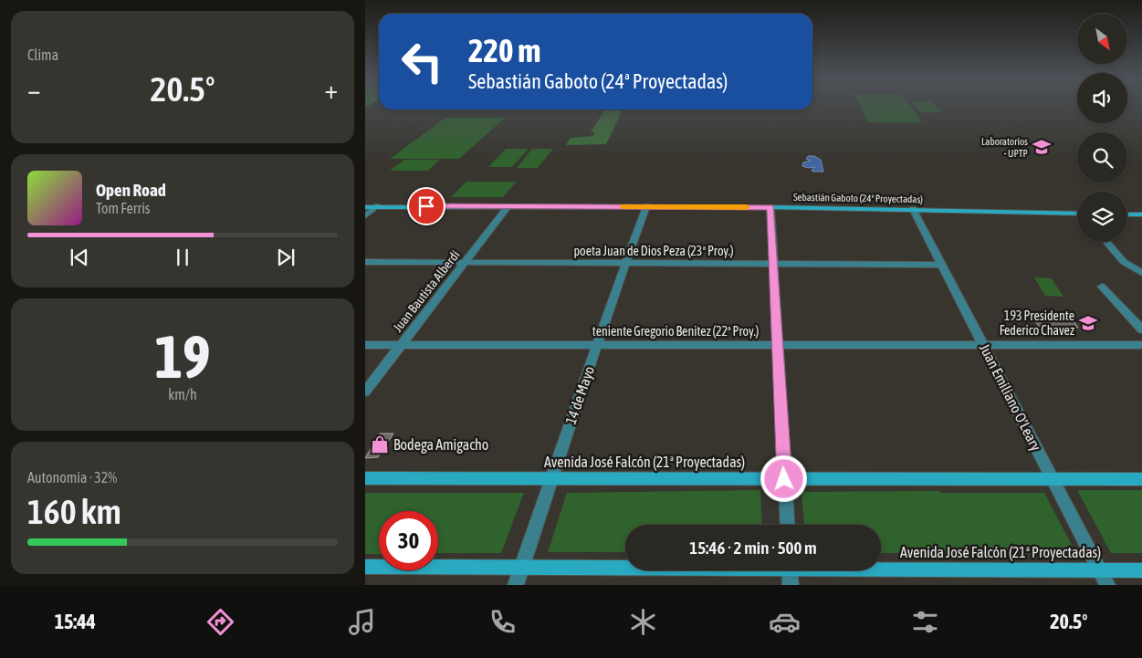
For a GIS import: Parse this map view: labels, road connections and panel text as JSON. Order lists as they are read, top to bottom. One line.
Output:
{"streets":{"main road":["Sebastián Gaboto (24ª Proyectadas)","Avenida José Falcón (21ª Proyectadas)"],"street":["poeta Juan de Dios Peza (23ª Proy.)","Juan Bautista Alberdi","teniente Gregorio Benitez (22ª Proy.)","14 de Mayo","Juan Emiliano O'Leary"]},"crossings":[["Sebastián Gaboto (24ª Proyectadas)","Juan Bautista Alberdi"],["Sebastián Gaboto (24ª Proyectadas)","14 de Mayo"],["Sebastián Gaboto (24ª Proyectadas)","Juan Emiliano O'Leary"],["poeta Juan de Dios Peza (23ª Proy.)","Juan Bautista Alberdi"],["poeta Juan de Dios Peza (23ª Proy.)","14 de Mayo"],["poeta Juan de Dios Peza (23ª Proy.)","Juan Emiliano O'Leary"],["Juan Bautista Alberdi","teniente Gregorio Benitez (22ª Proy.)"],["teniente Gregorio Benitez (22ª Proy.)","14 de Mayo"],["teniente Gregorio Benitez (22ª Proy.)","Juan Emiliano O'Leary"],["14 de Mayo","Avenida José Falcón (21ª Proyectadas)"],["Juan Emiliano O'Leary","Avenida José Falcón (21ª Proyectadas)"]],"places":{"school or university":["Laboratorios - UPTP","193 Presidente Federico Chavez"],"shop":["Bodega Amigacho"]},"north":"bottom right","page":{"tile":["Clima",["19","km/h"],["Autonomía · 32%","160 km"]],"turn":["220 m","Sebastián Gaboto (24ª Proyectadas)"],"heat":["−","20.5°","+"],"song":["Open Road","Tom Ferris"],"limit":"30","trip":"15:46 · 2 min · 500 m","tabs":["15:44","20.5°"]}}
